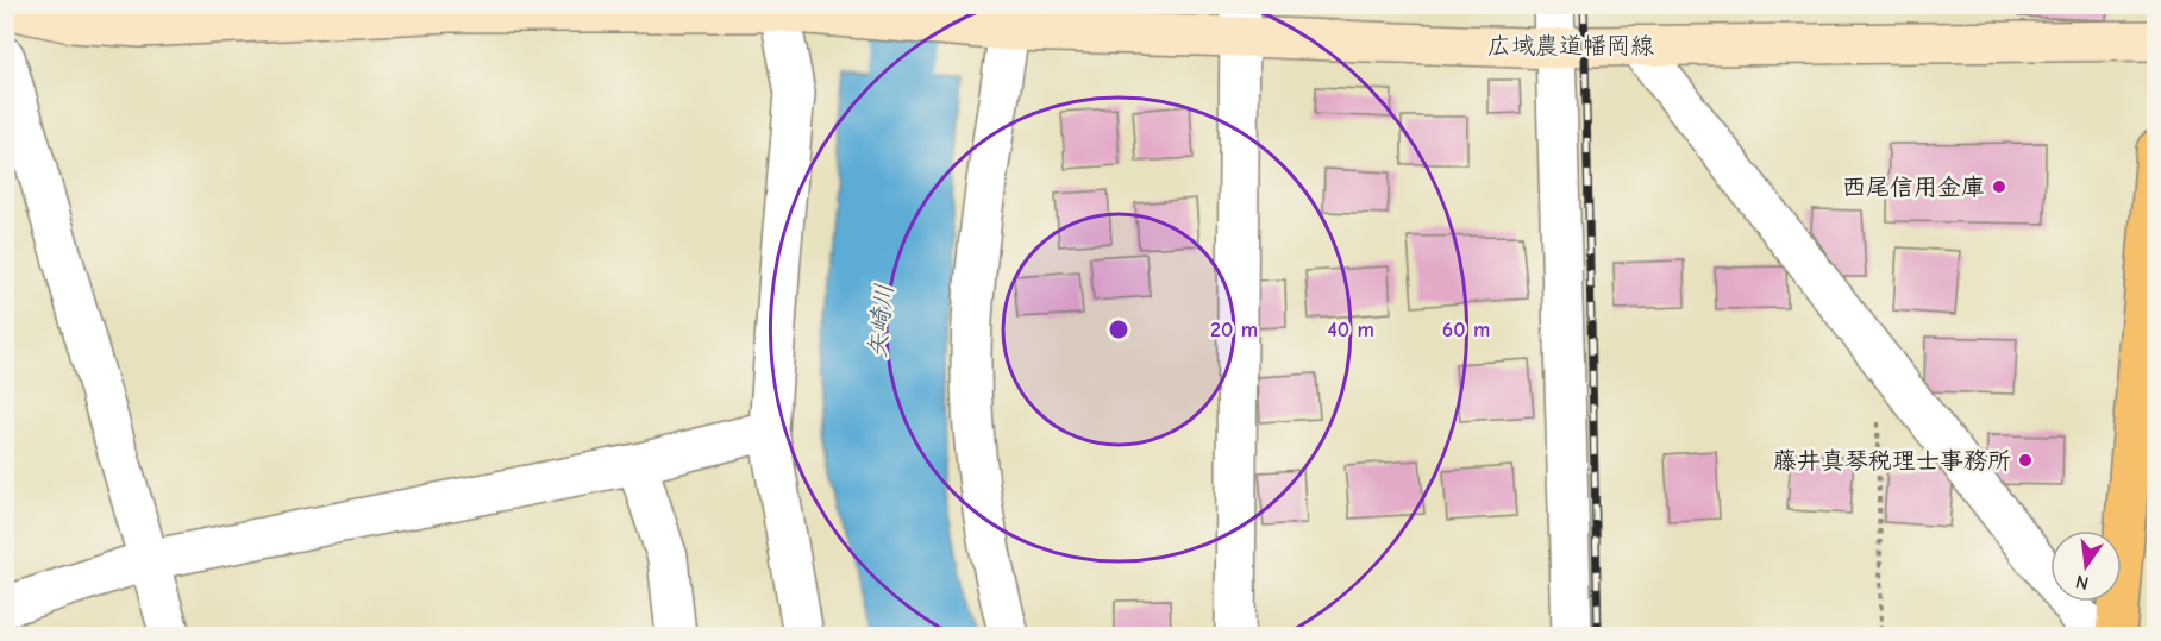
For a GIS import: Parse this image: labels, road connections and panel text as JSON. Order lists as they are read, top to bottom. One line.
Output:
{"streets":{"street":["広域農道幡岡線"]},"water":["矢崎川"],"places":["西尾信用金庫","藤井真琴税理士事務所"],"north":"bottom","rings":["20 m","40 m","60 m"]}
